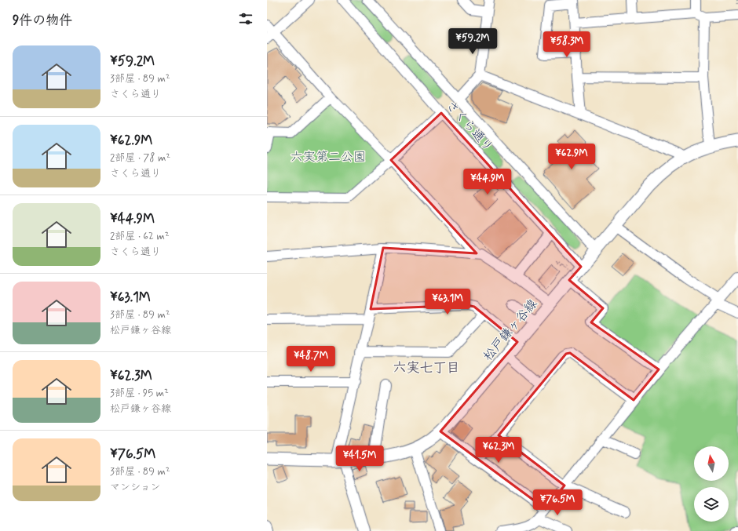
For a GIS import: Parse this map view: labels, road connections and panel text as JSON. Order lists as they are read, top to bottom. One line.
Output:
{"streets":{"main road":["松戸鎌ヶ谷線"],"street":["さくら通り"]},"crossings":[["さくら通り","松戸鎌ヶ谷線"]],"districts":["六実七丁目"],"parks":["六実第二公園"],"north":"top","page":{"heading":"9件の物件","price":["¥59.2M","¥58.3M","¥62.9M","¥44.9M","¥63.1M","¥48.7M","¥62.3M","¥41.5M","¥76.5M"],"list":[{"name":"¥59.2M","note":"3部屋 · 89 m² · さくら通り"},{"name":"¥62.9M","note":"2部屋 · 78 m² · さくら通り"},{"name":"¥44.9M","note":"2部屋 · 62 m² · さくら通り"},{"name":"¥63.1M","note":"3部屋 · 89 m² · 松戸鎌ヶ谷線"},{"name":"¥62.3M","note":"3部屋 · 95 m² · 松戸鎌ヶ谷線"},{"name":"¥76.5M","note":"3部屋 · 89 m² · マンション"}]}}
